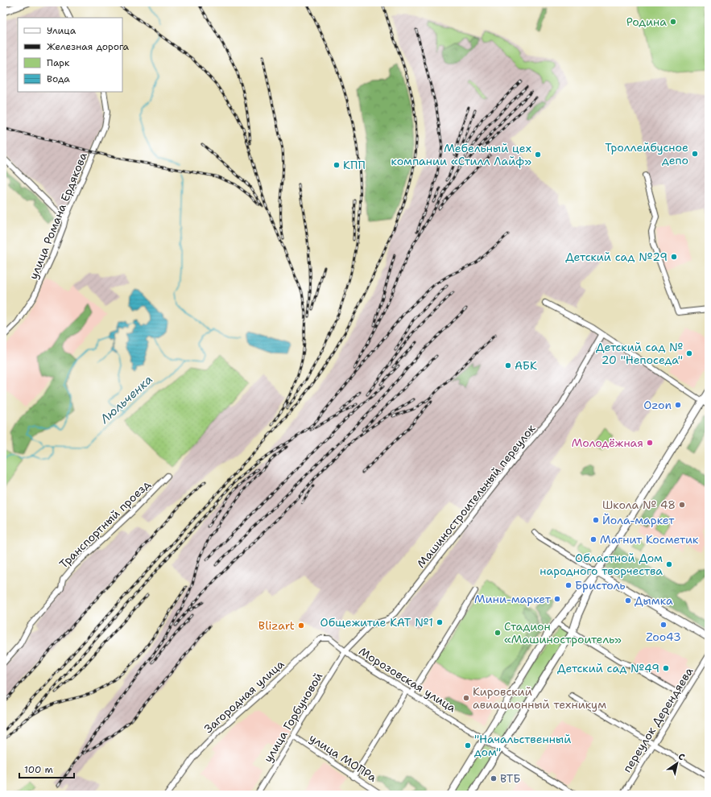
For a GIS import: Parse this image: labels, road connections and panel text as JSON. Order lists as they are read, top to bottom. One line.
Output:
{"streets":{"main road":["Морозовская улица"],"street":["улица Романа Ердякова","Машиностроительный переулок","Транспортный проезд","Загородная улица","улица Горбуновой","переулок Дерендяева","улица МОПРа"]},"crossings":[["Машиностроительный переулок","Морозовская улица"],["Машиностроительный переулок","Загородная улица"],["Машиностроительный переулок","улица Горбуновой"],["Морозовская улица","Загородная улица"],["Морозовская улица","улица Горбуновой"],["Загородная улица","улица Горбуновой"],["улица Горбуновой","улица МОПРа"]],"water":["Люльченка"],"places":["Родина","Троллейбусное депо","Мебельный цех компании «Стилл Лайф»","КПП","Детский сад №29","Детский сад № 20 \"Непоседа\"","АБК","Ozon","Молодёжная","Школа № 48","Йола-маркет","Магнит Косметик","Областной Дом народного творчества","Бристоль","Мини-маркет","Дымка","Общежитие КАТ №1","Zoo43","Blizart","Стадион «Машиностроитель»","Детский сад №49","Кировский авиационный техникум","\"Начальственный дом\"","ВТБ"],"legend":["Улица","Железная дорога","Парк","Вода"],"scale_bar":"100 m","north":"top right"}
